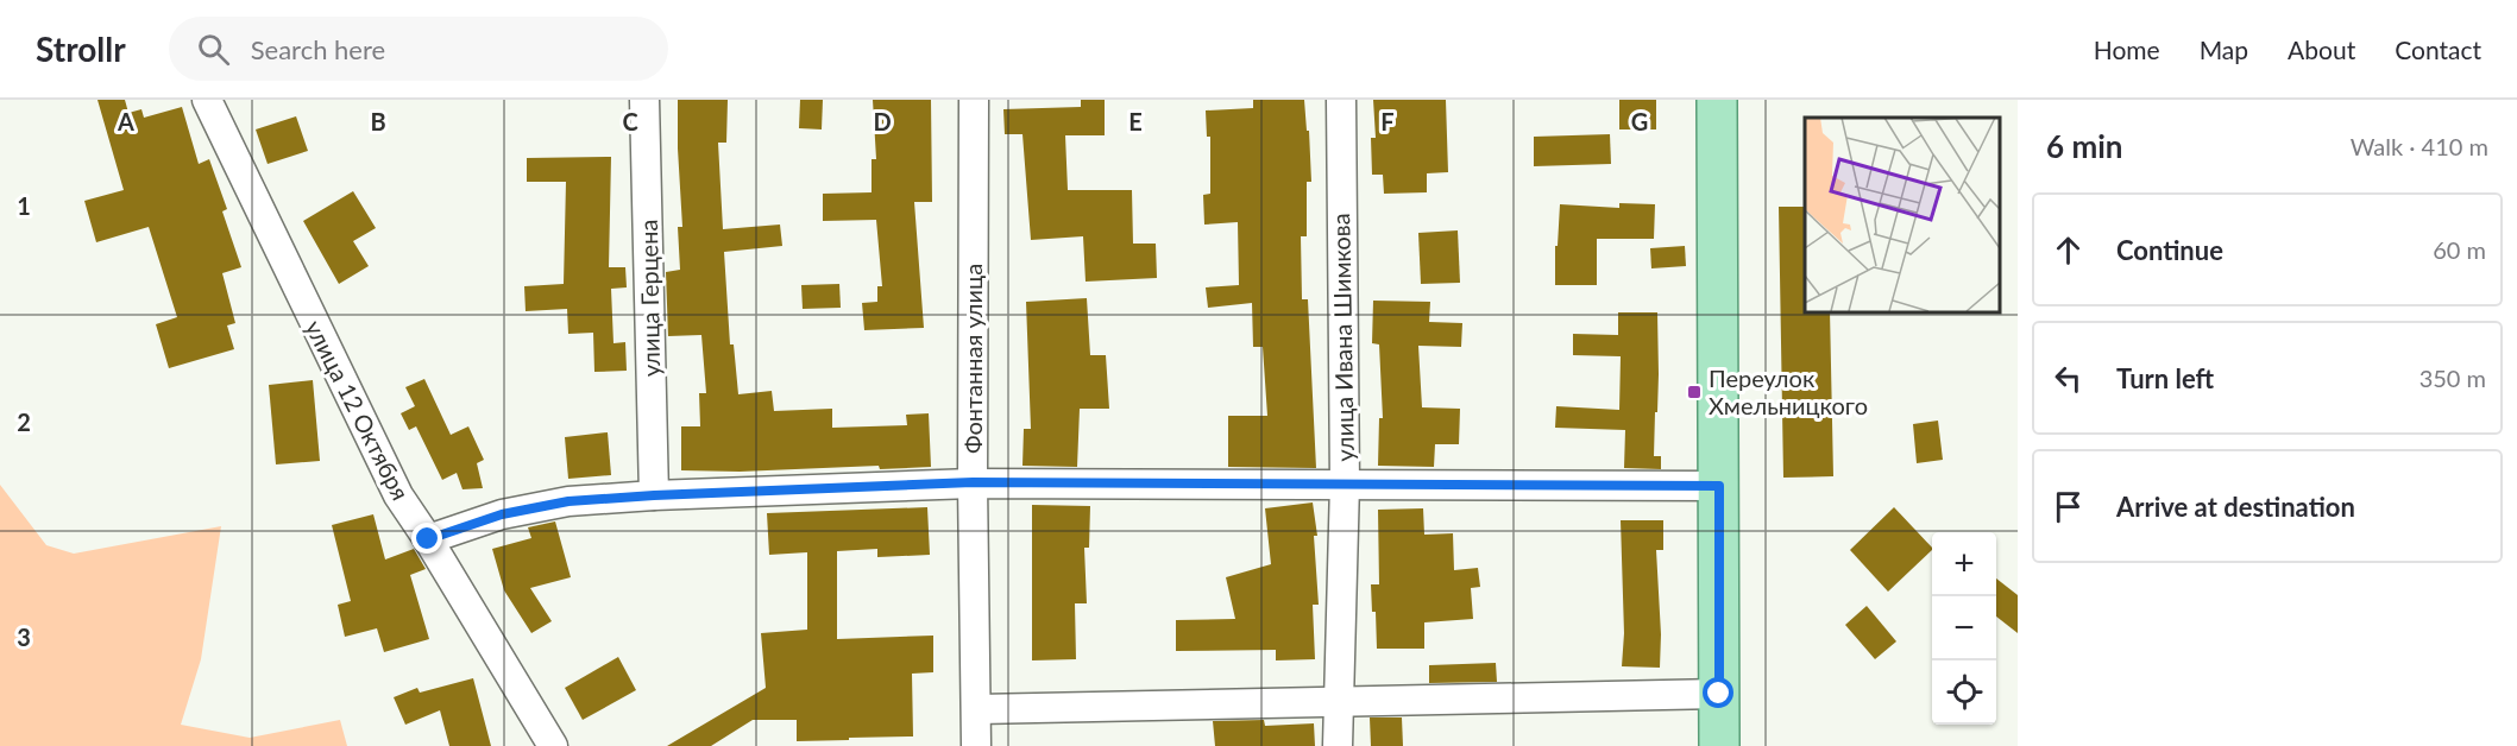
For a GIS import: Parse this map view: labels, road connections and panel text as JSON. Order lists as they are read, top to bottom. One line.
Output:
{"streets":{"street":["улица Герцена","улица Ивана Шимкова","Фонтанная улица","улица 12 Октября"]},"places":{"transit":["Переулок Хмельницкого"]},"page":{"header":"Strollr","search":"Search here","nav":["Home","Map","About","Contact"],"heading":["6 min","Walk · 410 m"],"list":[["Continue","60 m"],["Turn left","350 m"],"Arrive at destination"],"map_buttons":["+","−"]},"grid":{"columns":["A","B","C","D","E","F","G"],"rows":["1","2","3"]}}
